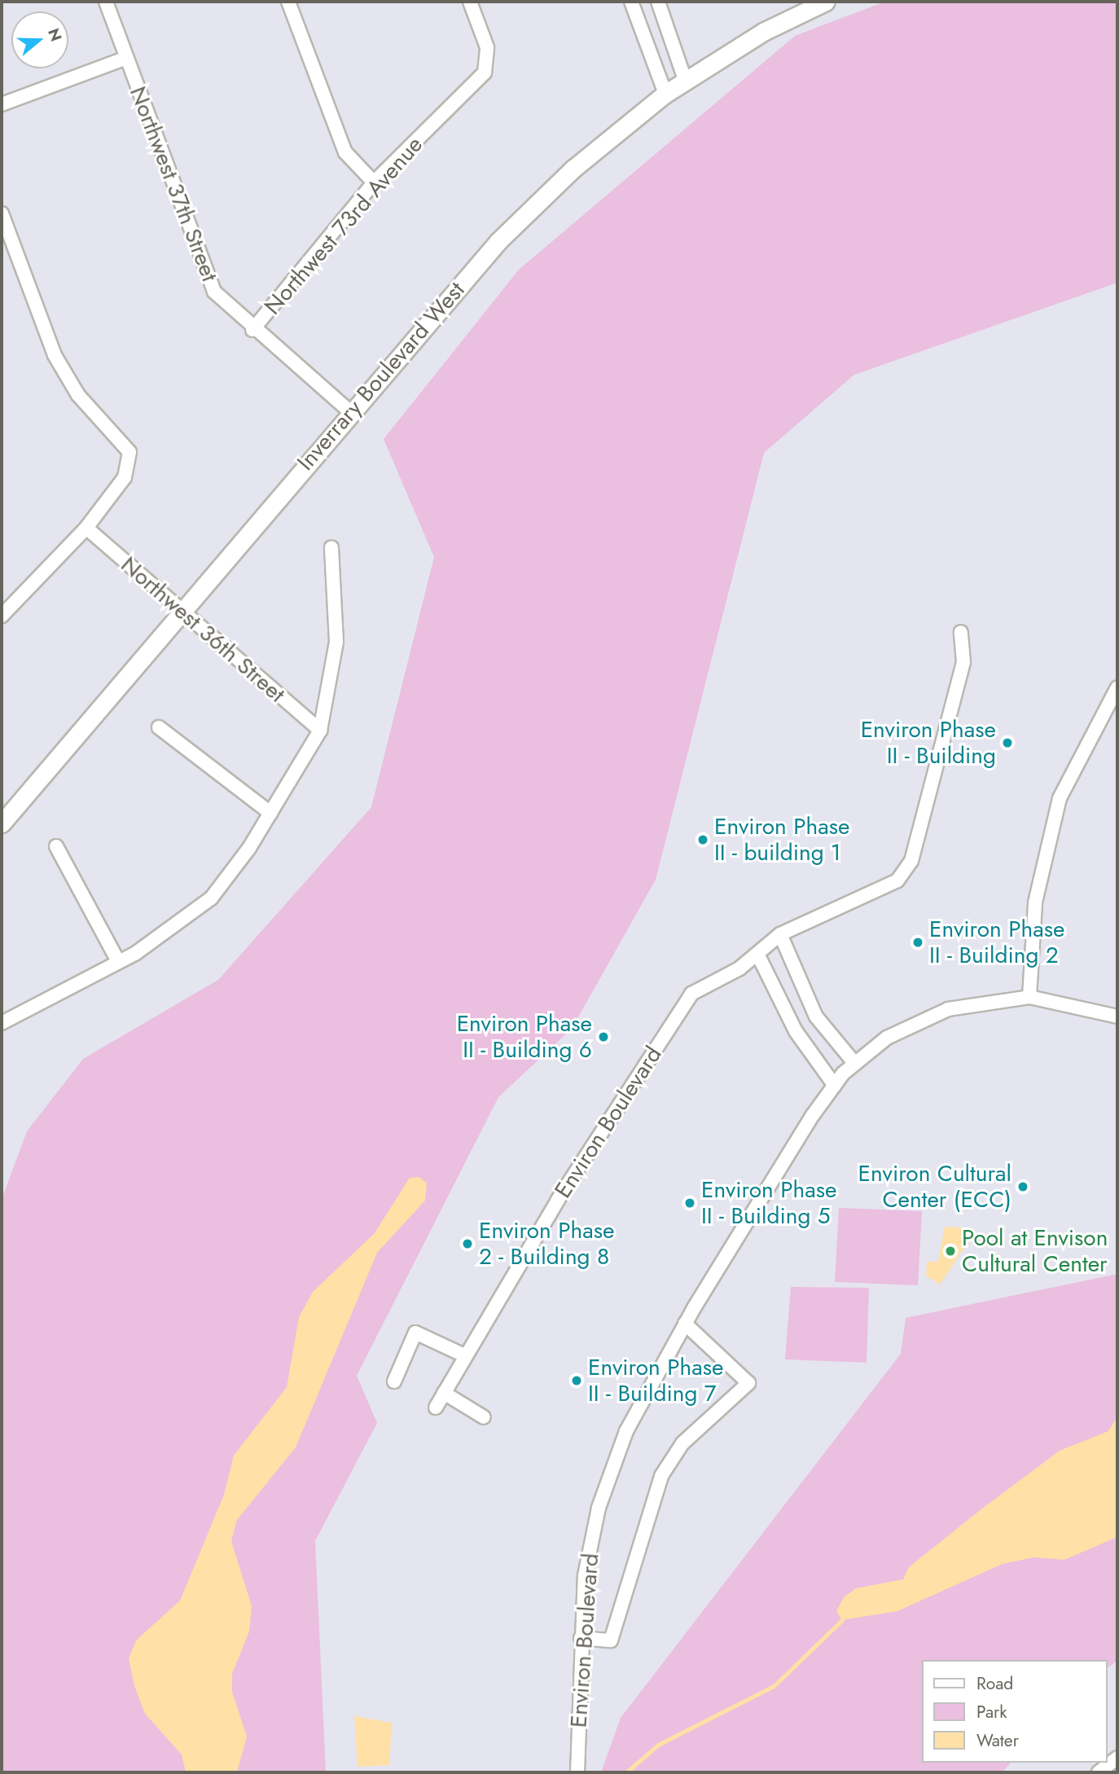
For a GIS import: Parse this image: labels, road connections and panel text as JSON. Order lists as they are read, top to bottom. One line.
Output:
{"streets":{"street":["Northwest 37th Street","Northwest 73rd Avenue","Inverrary Boulevard West","Northwest 36th Street","Environ Boulevard"]},"crossings":[["Northwest 37th Street","Northwest 73rd Avenue"],["Northwest 37th Street","Inverrary Boulevard West"],["Inverrary Boulevard West","Northwest 36th Street"]],"places":["Environ Phase II - Building","Environ Phase II - building 1","Environ Phase II - Building 2","Environ Phase II - Building 6","Environ Cultural Center (ECC)","Environ Phase II - Building 5","Environ Phase 2 - Building 8","Pool at Envison Cultural Center","Environ Phase II - Building 7"],"legend":["Road","Park","Water"],"north":"right"}
